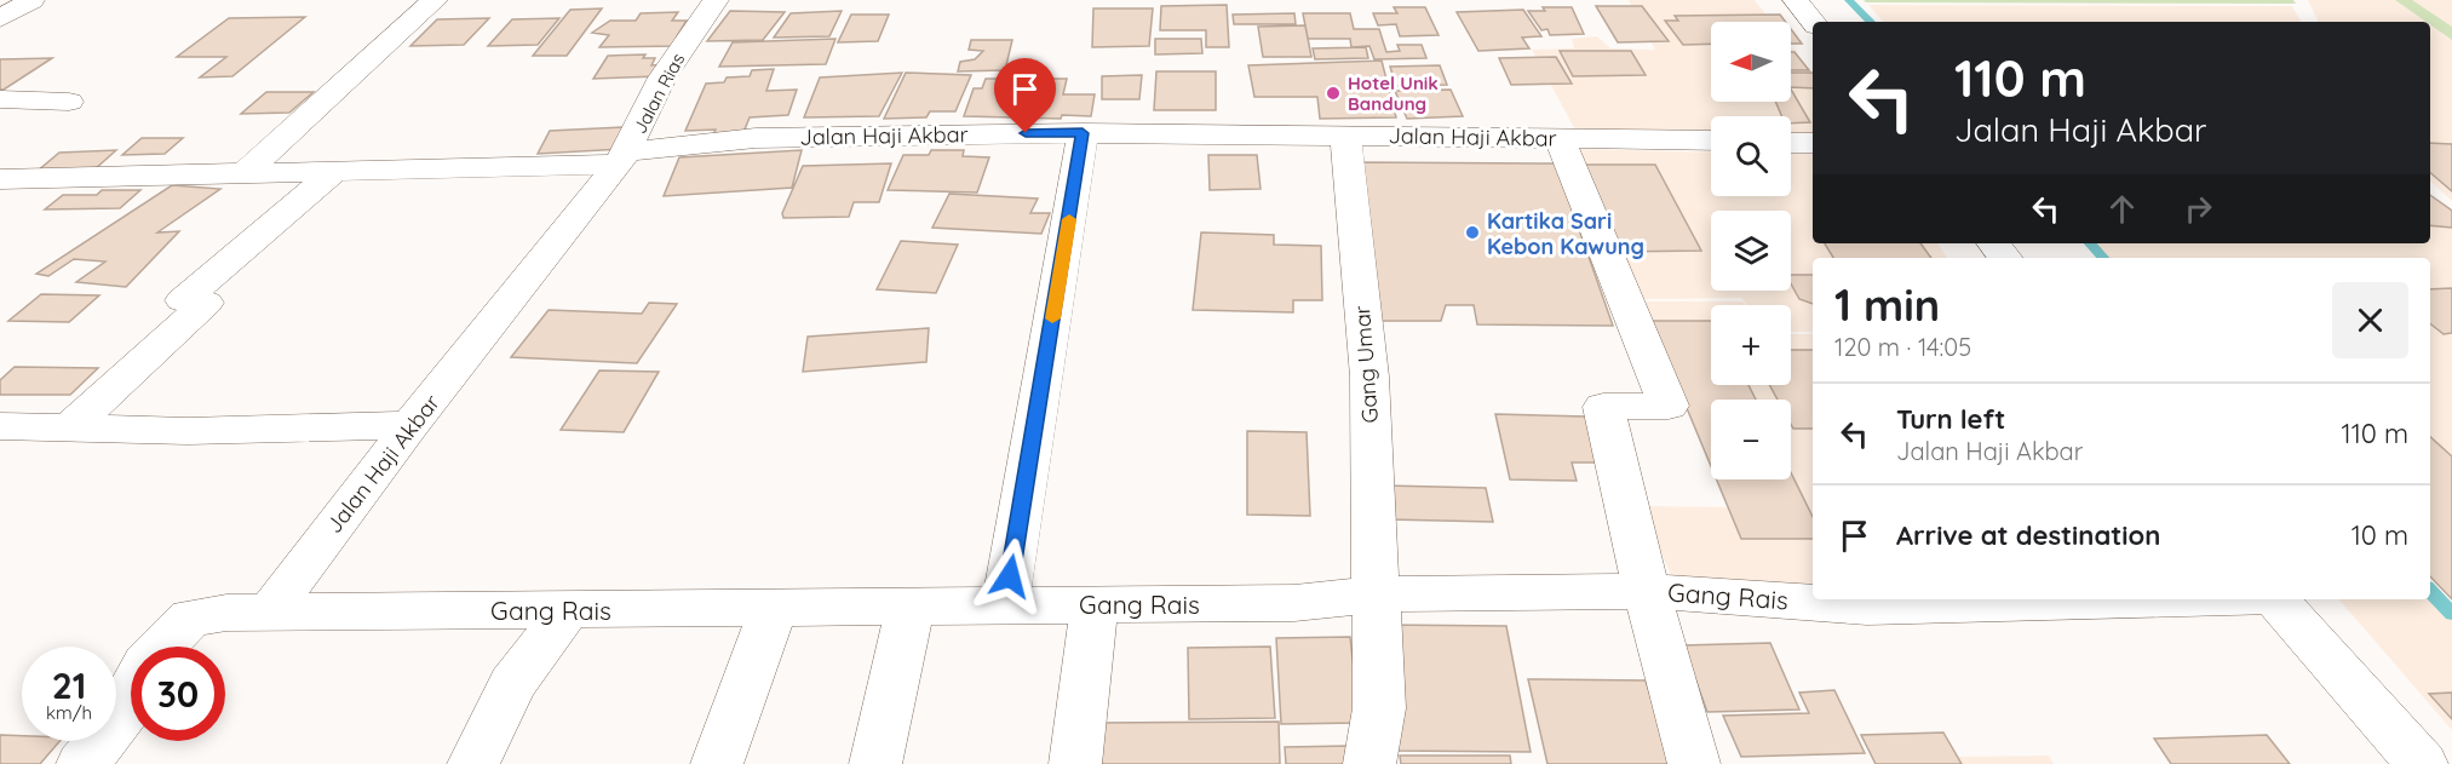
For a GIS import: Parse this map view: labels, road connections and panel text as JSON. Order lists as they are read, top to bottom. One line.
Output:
{"streets":{"street":["Jalan Rias","Jalan Haji Akbar","Gang Umar","Gang Rais"]},"crossings":[["Jalan Rias","Jalan Haji Akbar"],["Jalan Haji Akbar","Gang Umar"],["Jalan Haji Akbar","Gang Rais"],["Gang Umar","Gang Rais"]],"places":["Hotel Unik Bandung","Kartika Sari Kebon Kawung"],"north":"left","page":{"map_buttons":["+","−"],"turn":["110 m","Jalan Haji Akbar"],"heading":["1 min","120 m · 14:05"],"list":[{"name":"Turn left","note":"Jalan Haji Akbar","value":"110 m"},{"name":"Arrive at destination","value":"10 m"}],"speed":"21 km/h","limit":"30"}}
